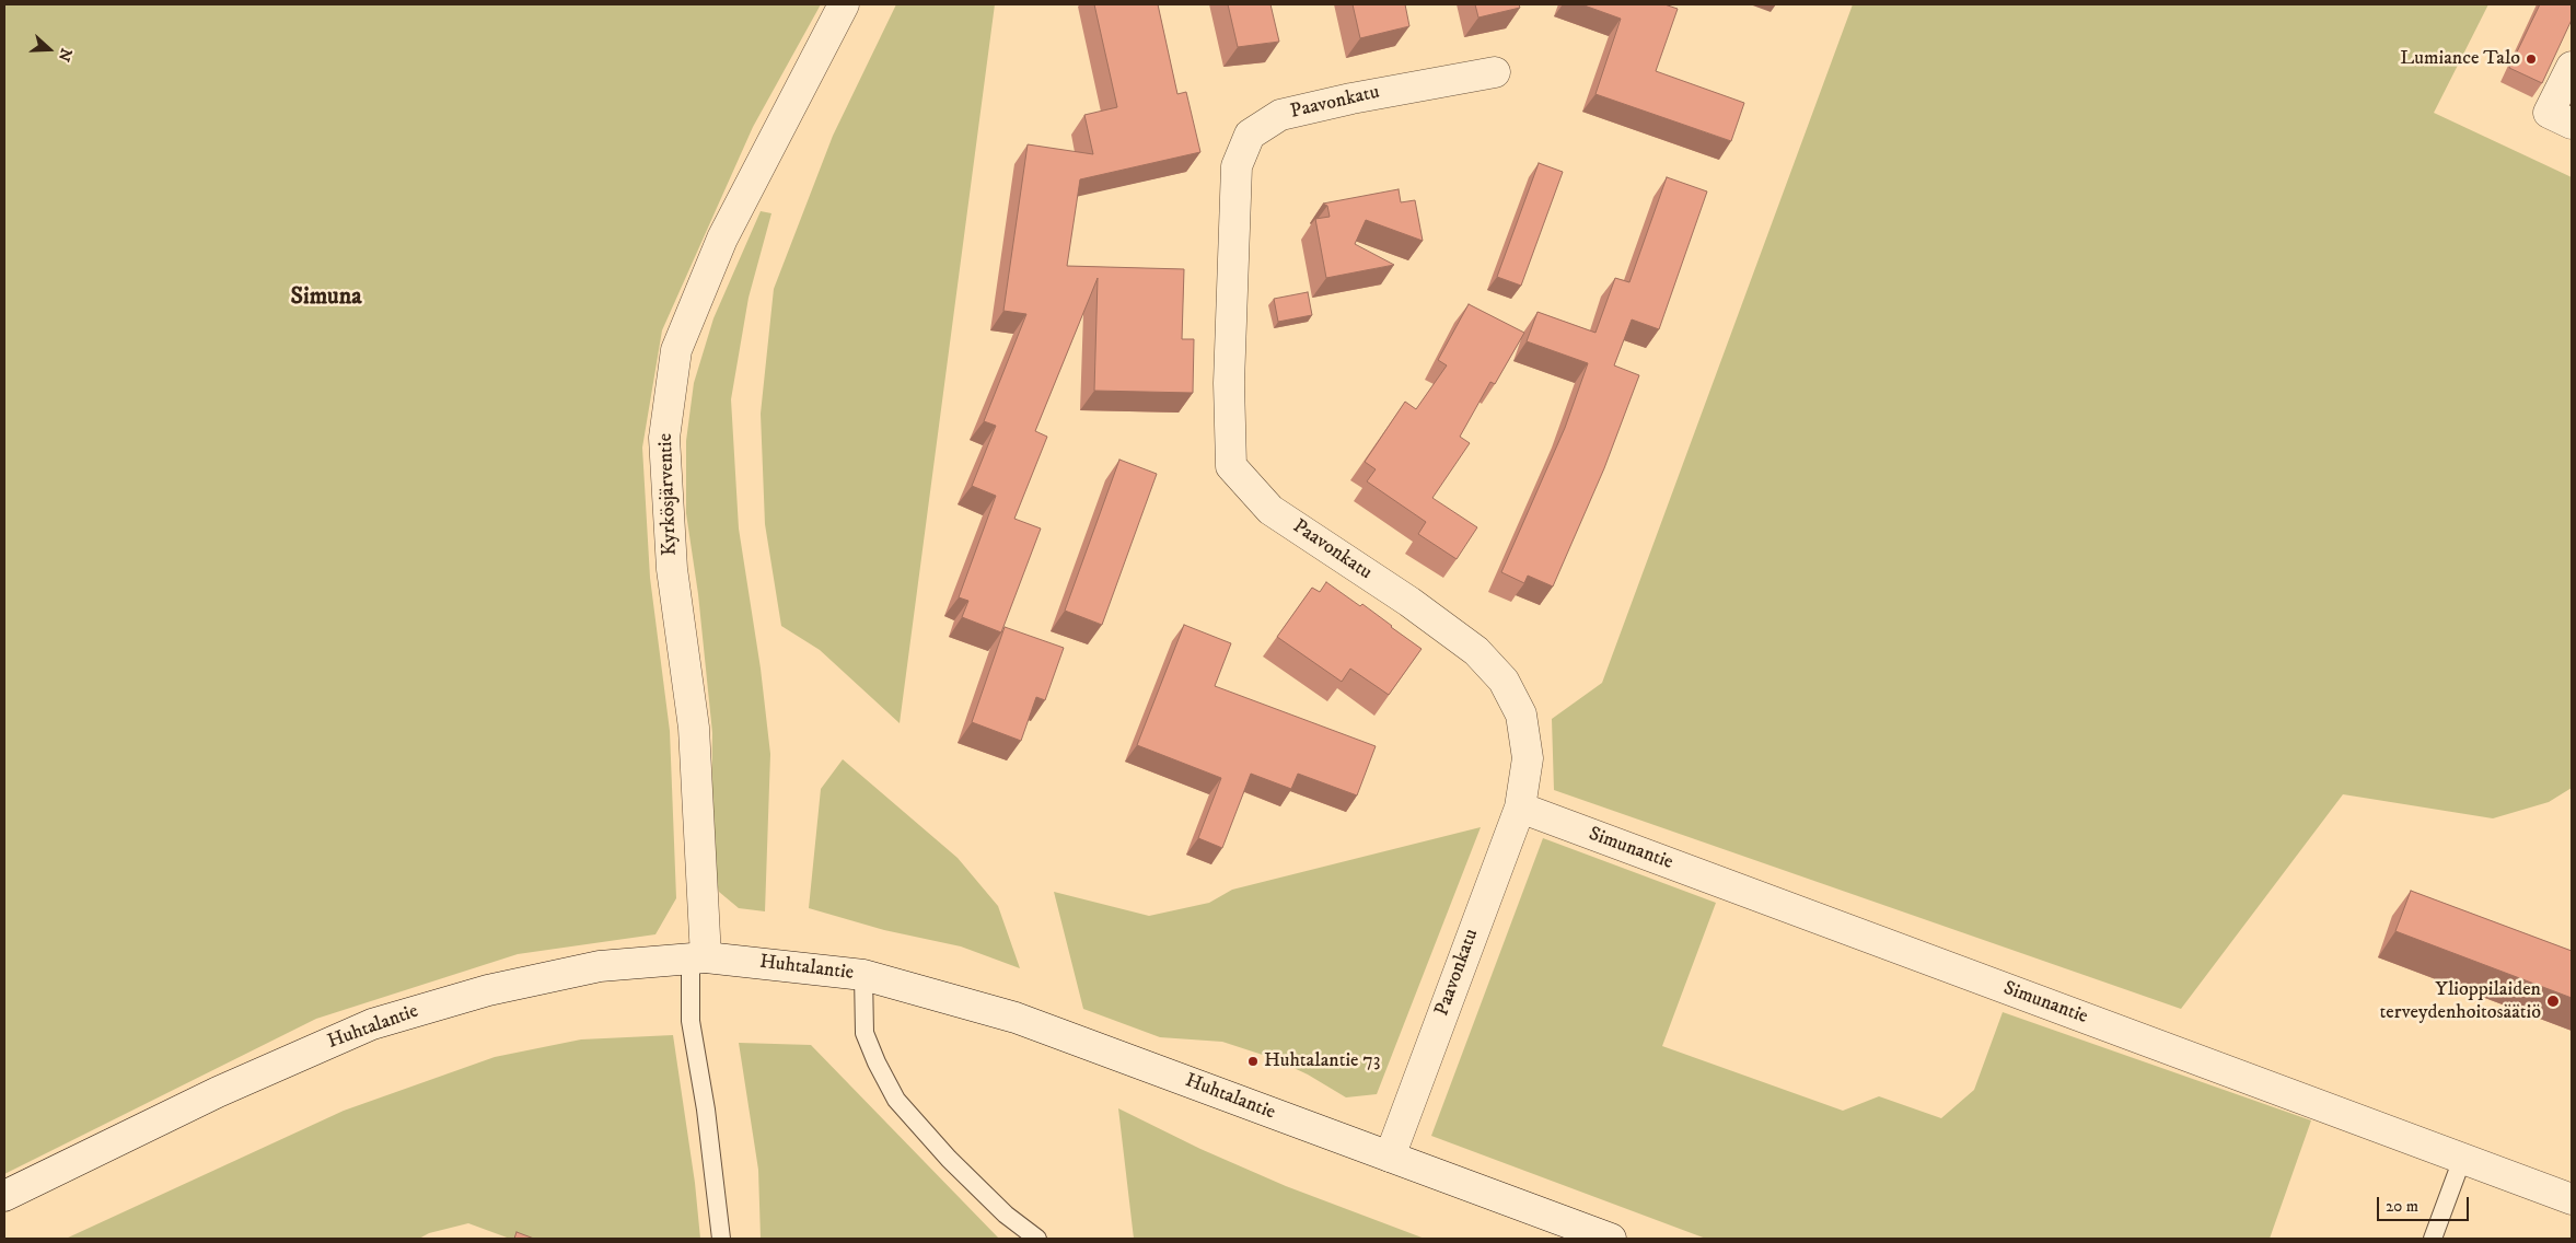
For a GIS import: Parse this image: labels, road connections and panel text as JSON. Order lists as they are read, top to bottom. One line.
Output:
{"streets":{"street":["Paavonkatu","Kyrkösjärventie","Simunantie","Huhtalantie"]},"crossings":[["Paavonkatu","Simunantie"],["Paavonkatu","Huhtalantie"],["Kyrkösjärventie","Huhtalantie"]],"districts":["Simuna"],"places":["Lumiance Talo","Ylioppilaiden terveydenhoitosäätiö","Huhtalantie 73"],"scale_bar":"20 m","north":"right"}
